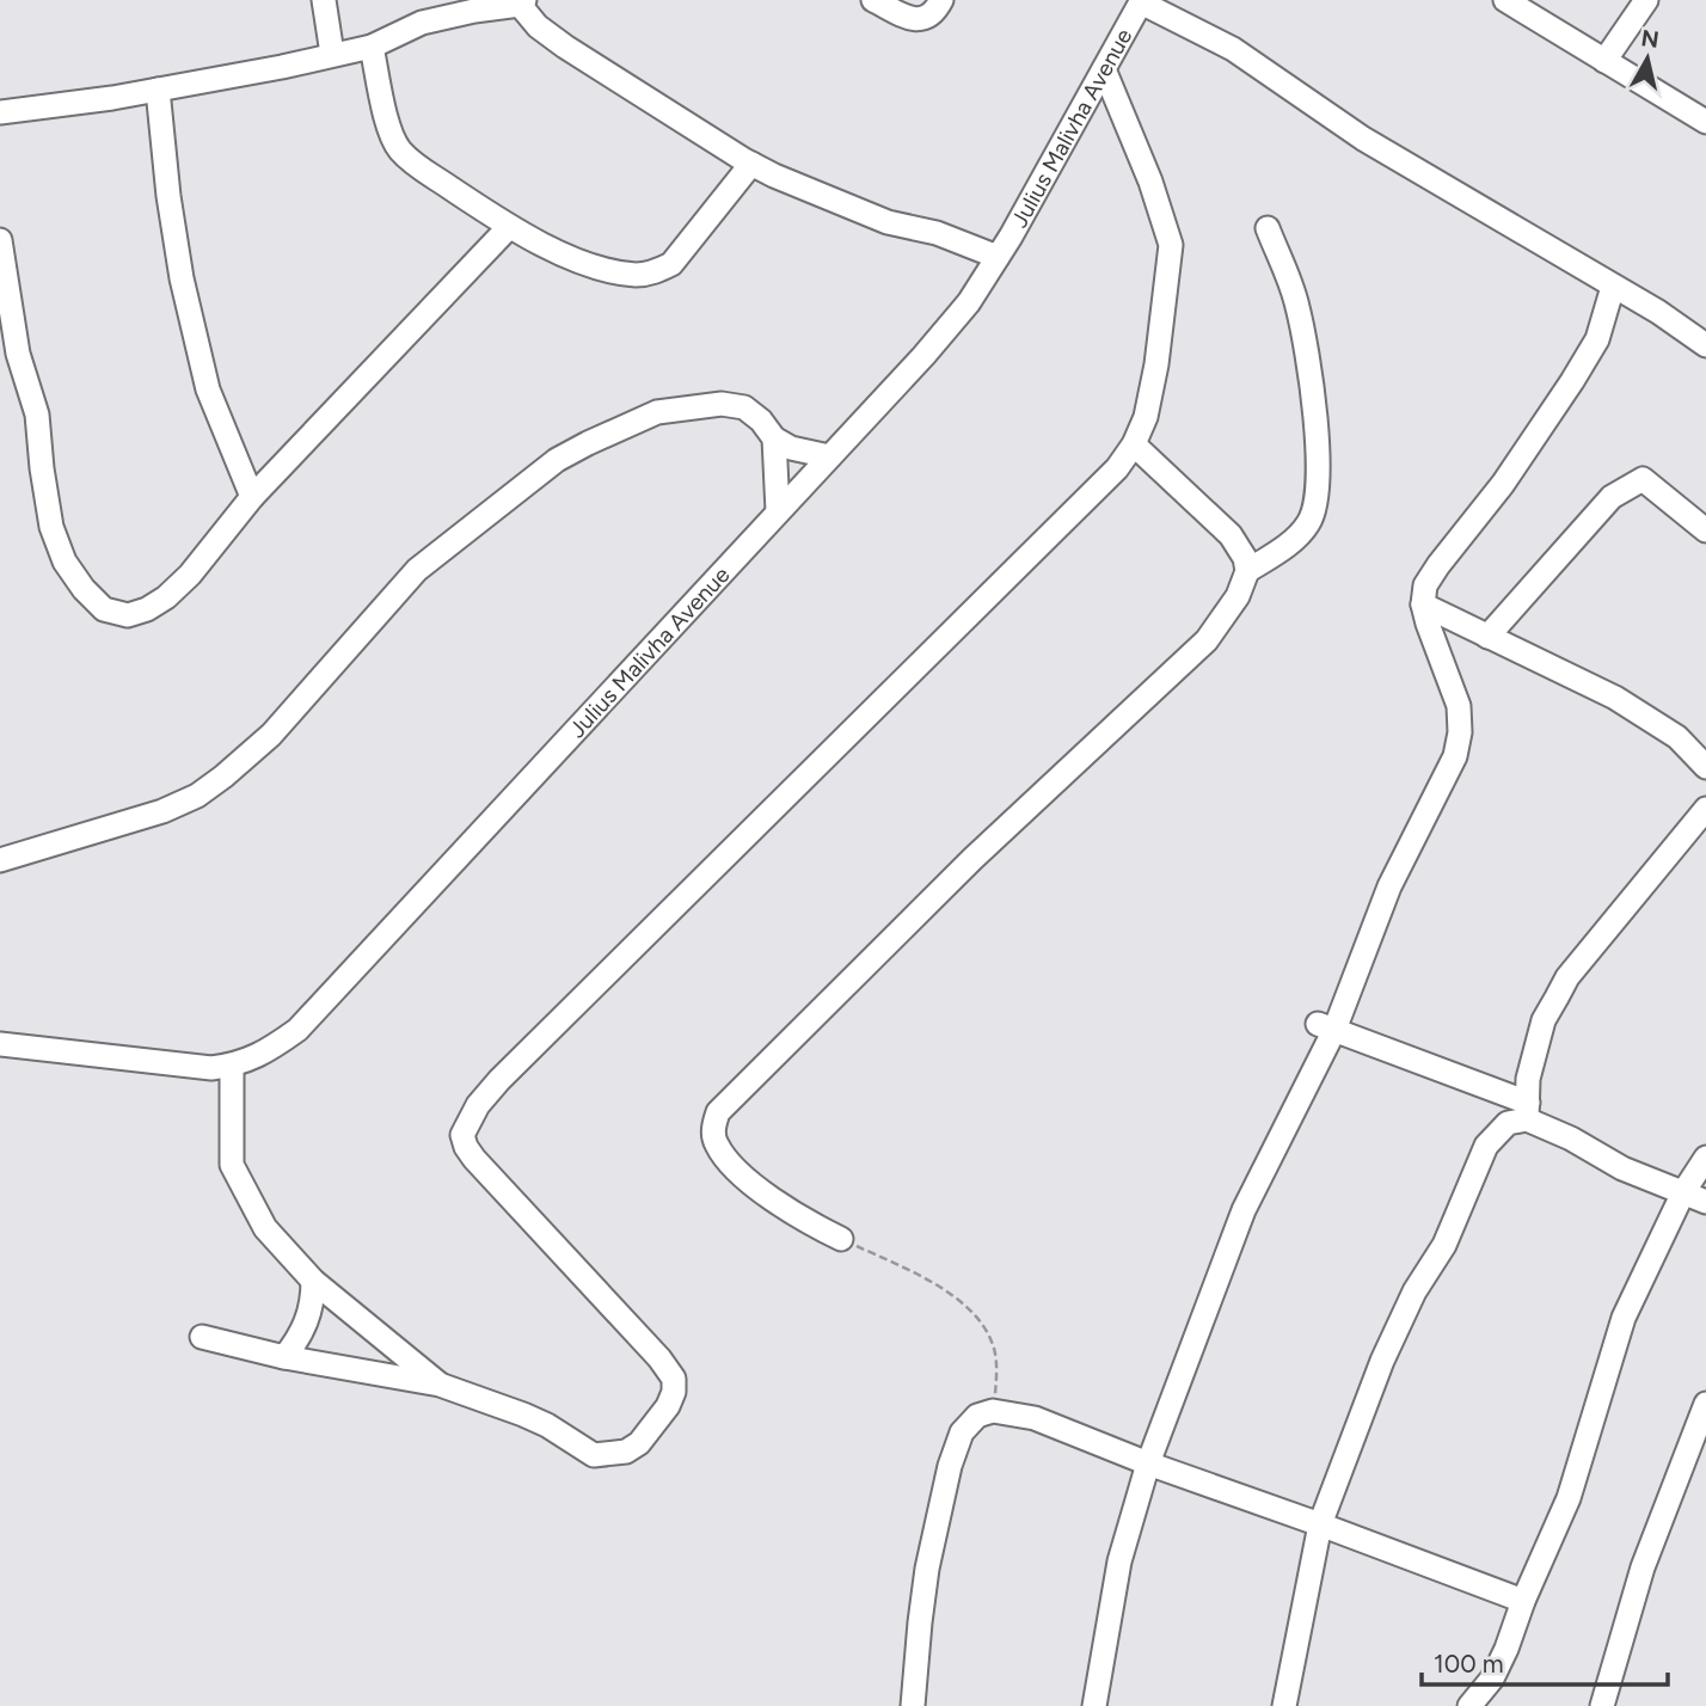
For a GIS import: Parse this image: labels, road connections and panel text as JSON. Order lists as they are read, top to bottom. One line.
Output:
{"streets":{"street":["Julius Malivha Avenue"]},"scale_bar":"100 m","north":"top"}
